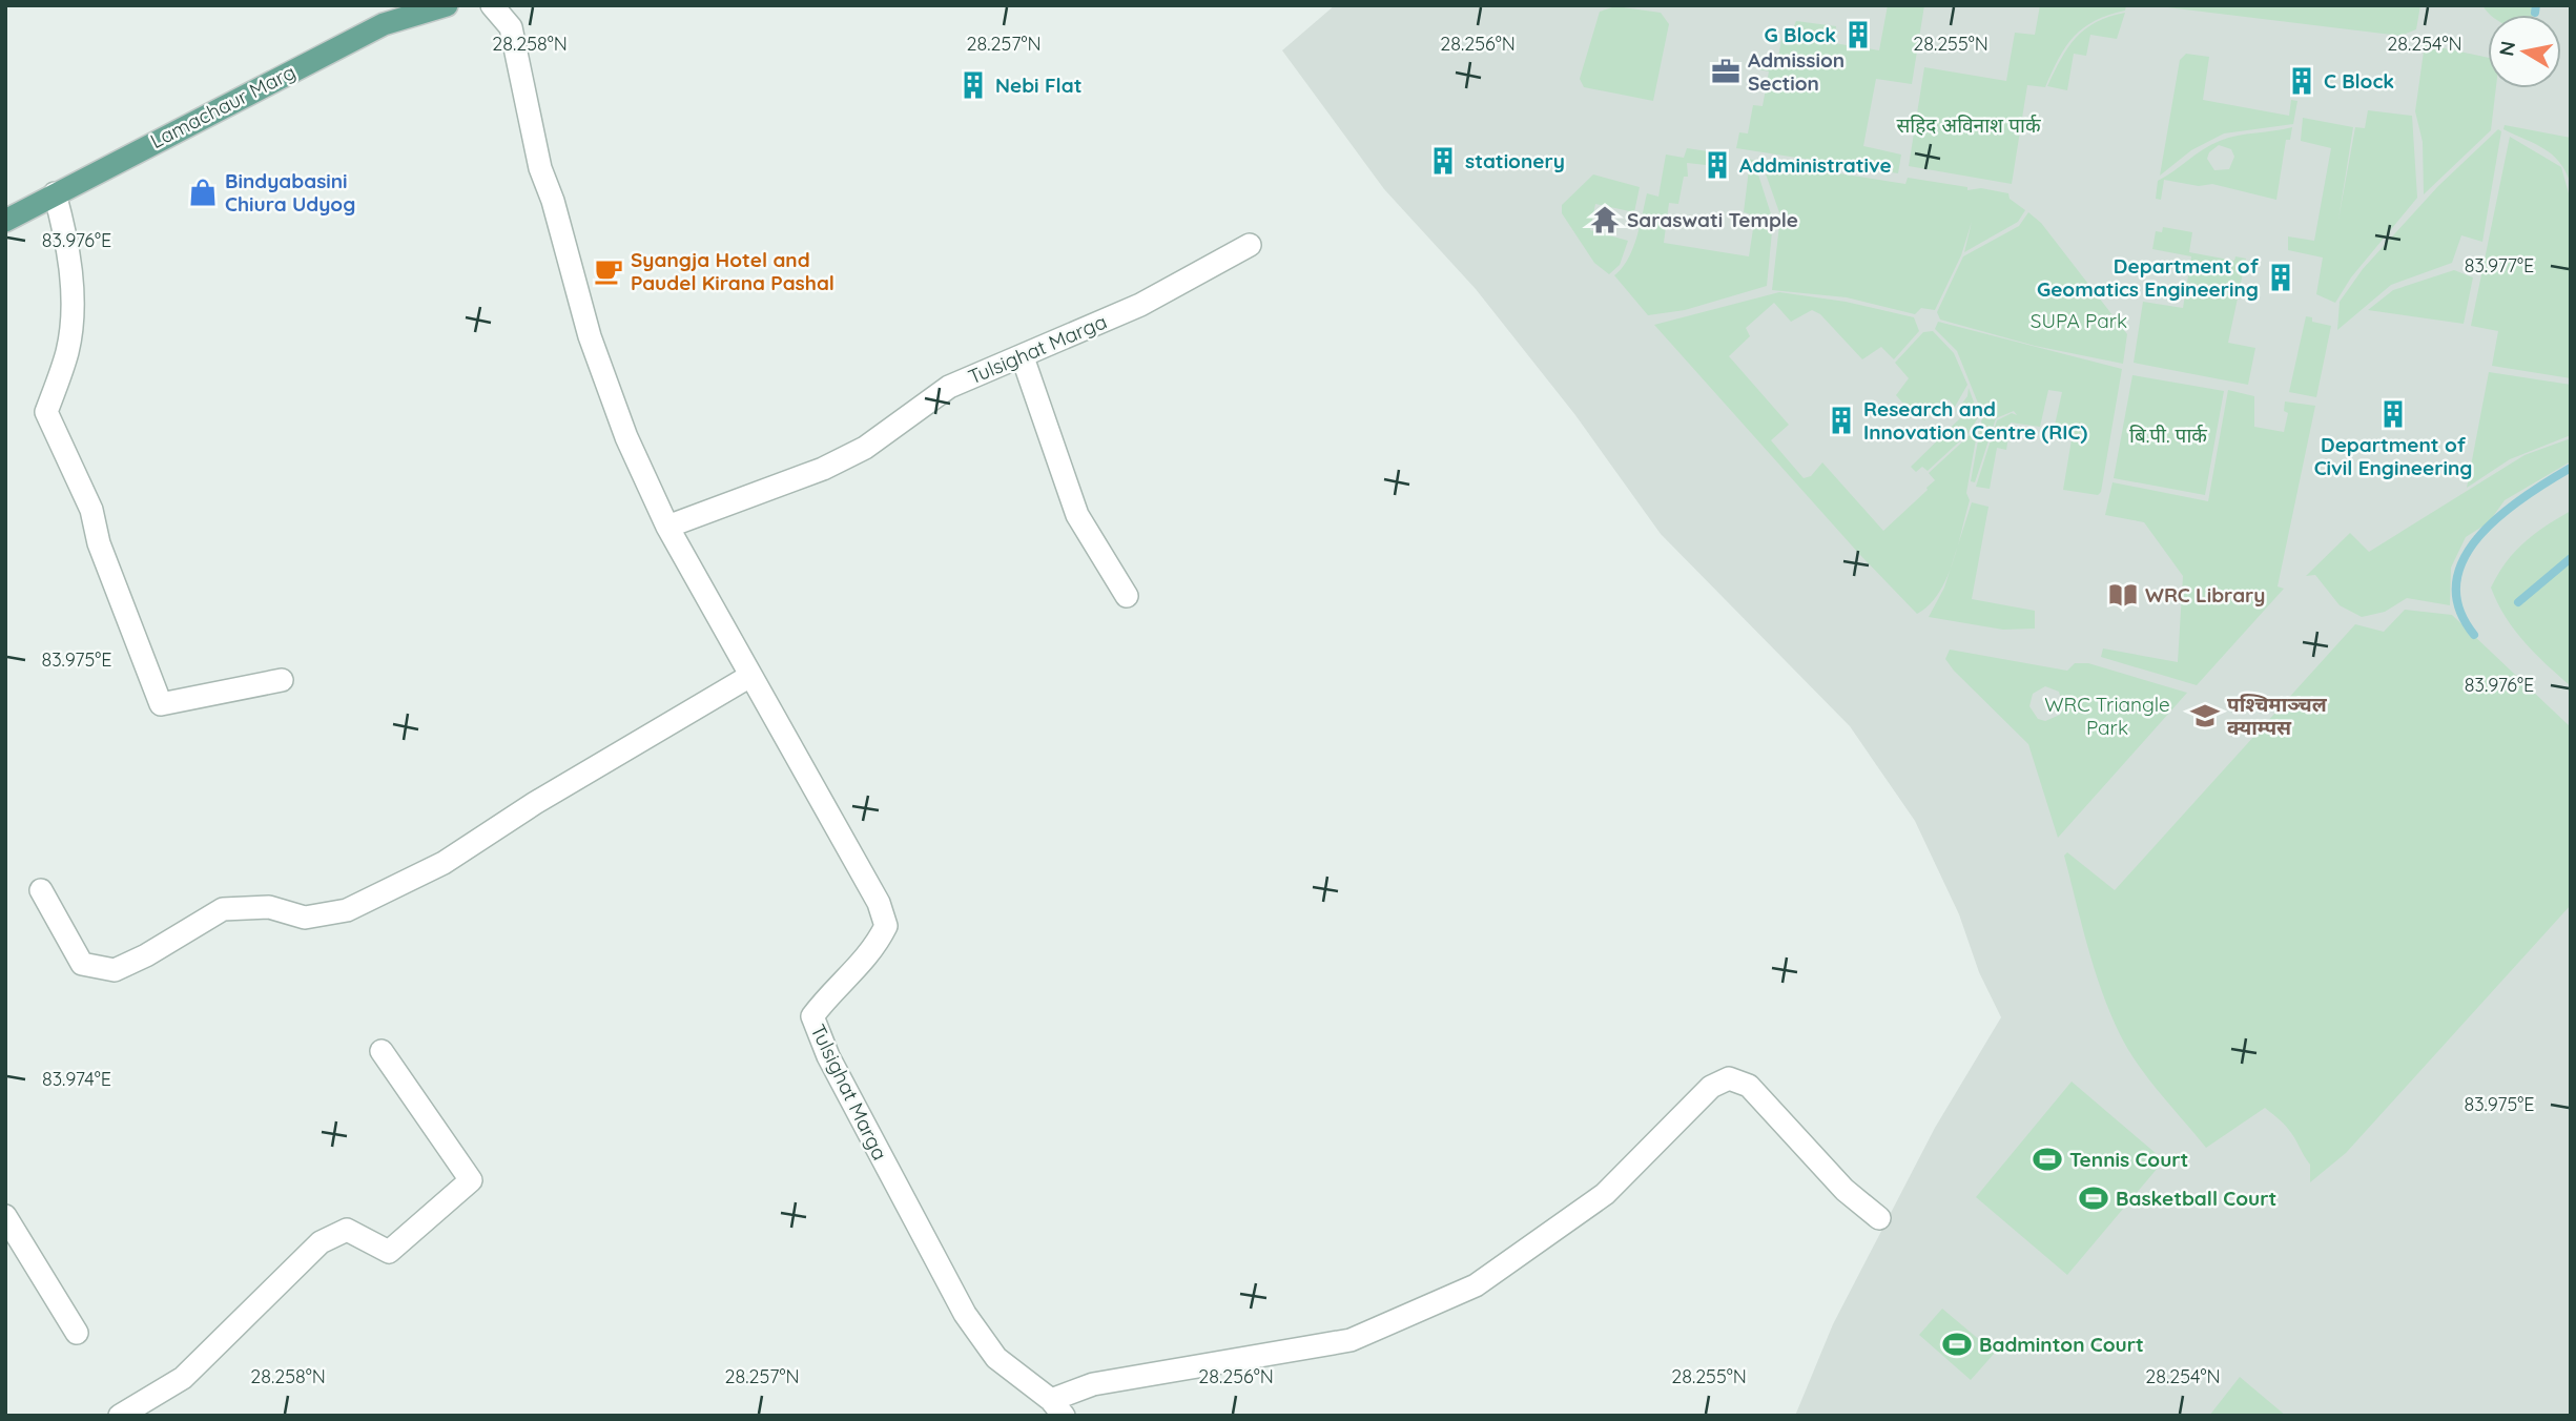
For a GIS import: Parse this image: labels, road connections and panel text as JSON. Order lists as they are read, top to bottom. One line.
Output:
{"streets":{"main road":["Lamachaur Marg"],"street":["Tulsighat Marga"]},"parks":["सहिद अविनाश पार्क","SUPA Park","बि.पी. पार्क","WRC Triangle Park"],"places":{"building":["G Block","C Block","Nebi Flat","stationery","Addministrative","Department of Geomatics Engineering","Department of Civil Engineering","Research and Innovation Centre (RIC)"],"office":["Admission Section"],"shop":["Bindyabasini Chiura Udyog"],"temple":["Saraswati Temple"],"cafe":["Syangja Hotel and Paudel Kirana Pashal"],"library":["WRC Library"],"school or university":["पश्‍चिमाञ्‍चल क्याम्पस"],"sports":["Tennis Court","Basketball Court","Badminton Court"]},"north":"left","coordinates":["28.258°N","28.257°N","28.256°N","28.255°N","28.254°N","83.976°E","83.977°E","83.975°E","83.974°E"]}
